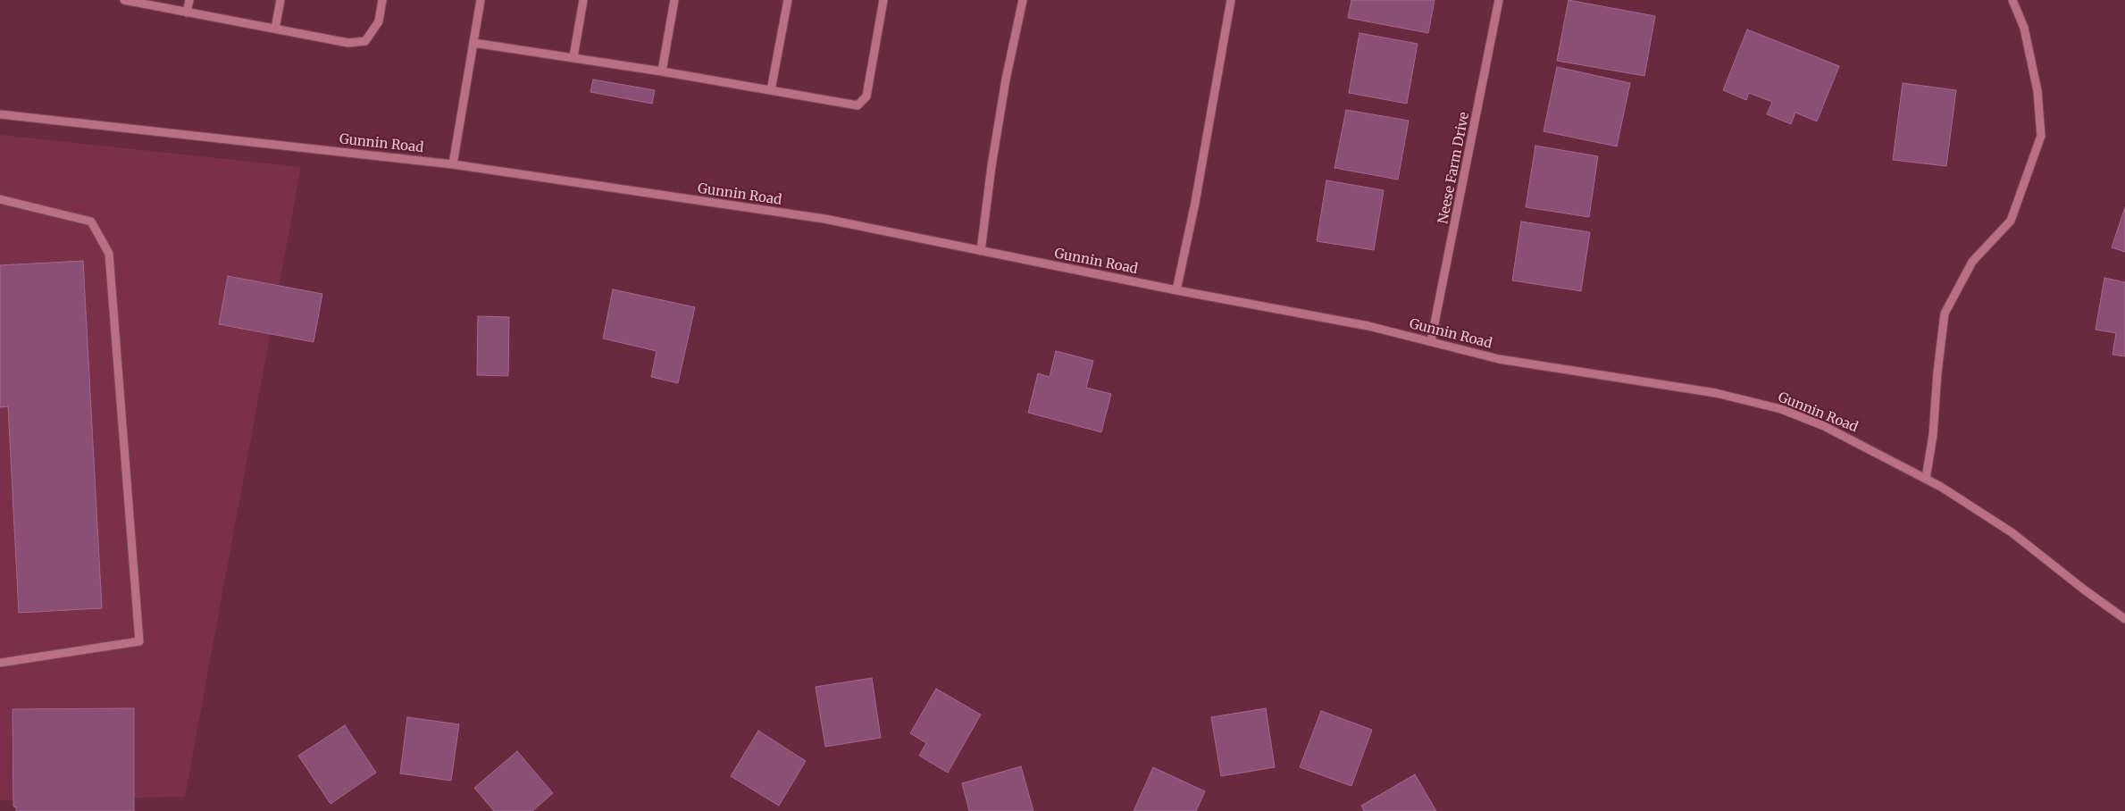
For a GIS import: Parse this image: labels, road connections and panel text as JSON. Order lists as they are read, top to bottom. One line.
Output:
{"streets":{"street":["Gunnin Road","Neese Farm Drive"]},"crossings":[["Gunnin Road","Neese Farm Drive"]]}
